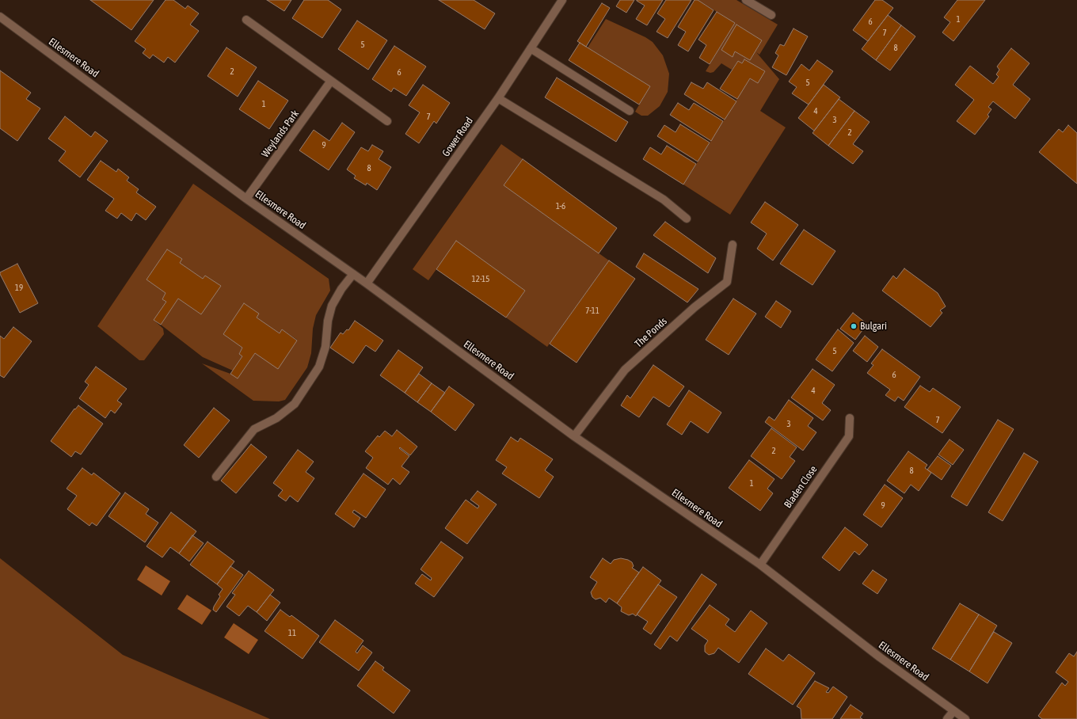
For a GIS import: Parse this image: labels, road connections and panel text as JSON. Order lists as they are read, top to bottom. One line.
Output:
{"streets":{"street":["Ellesmere Road","Weylands Park","Gower Road","The Ponds","Bladen Close"]},"crossings":[["Ellesmere Road","Weylands Park"],["Ellesmere Road","Gower Road"],["Ellesmere Road","The Ponds"],["Ellesmere Road","Bladen Close"]],"places":["Bulgari"],"house_numbers":["1","6","7","5","8","2","6","5","1","4","7","3","2","9","8","1-6","12-15","19","7-11","5","6","4","7","3","2","8","1","9","11"]}
